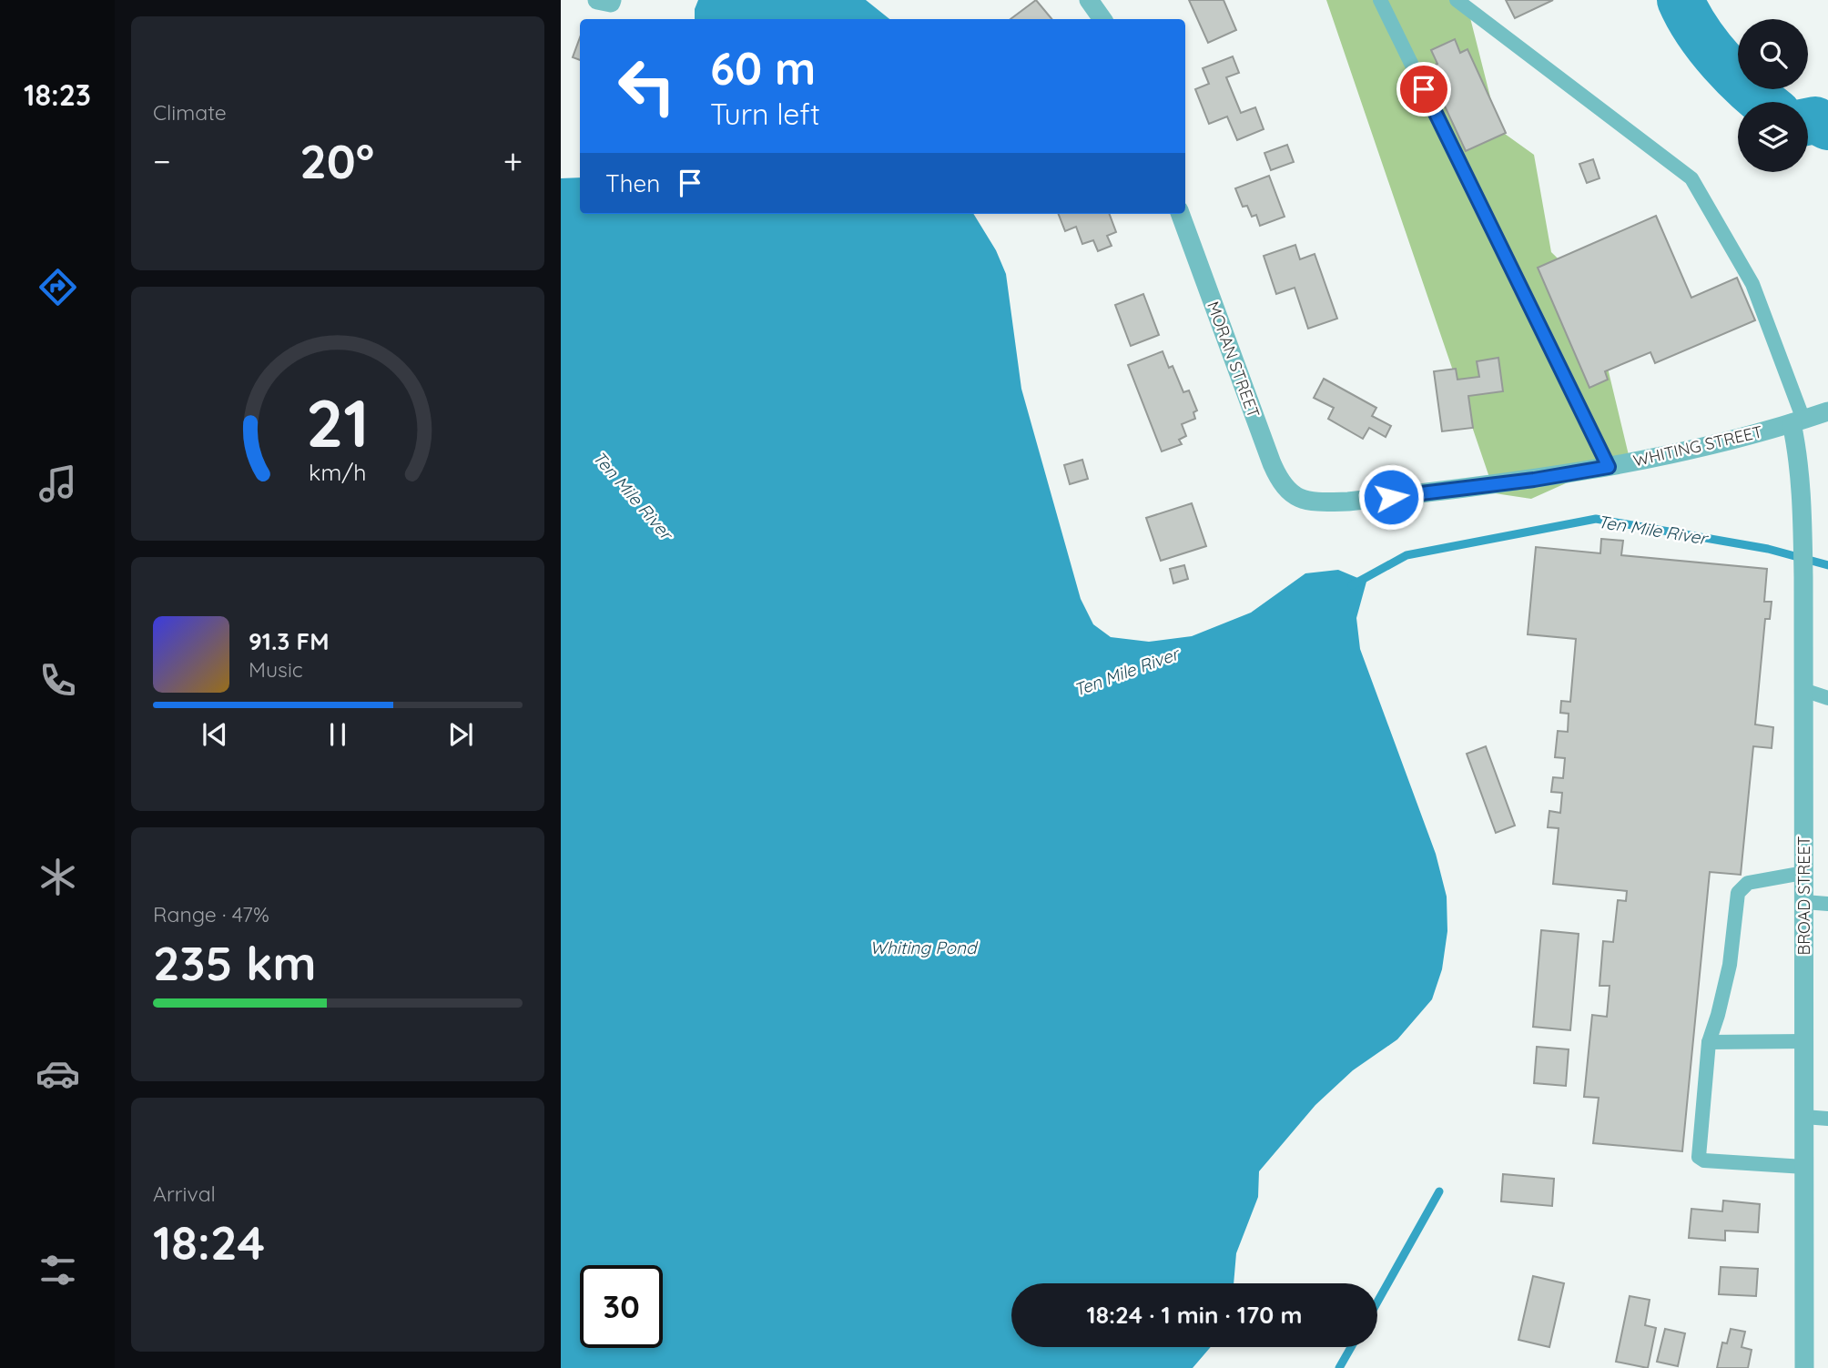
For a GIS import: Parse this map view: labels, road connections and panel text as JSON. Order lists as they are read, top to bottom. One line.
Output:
{"streets":{"street":["MORAN STREET","WHITING STREET","BROAD STREET"]},"crossings":[["MORAN STREET","WHITING STREET"],["WHITING STREET","BROAD STREET"]],"water":["Ten Mile River","Whiting Pond"],"page":{"tabs":"18:23","tile":["Climate",["Range · 47%","235 km"],["Arrival","18:24"]],"turn":["60 m","Turn left"],"heat":["−","20°","+"],"then":"Then","song":["91.3 FM","Music"],"limit":"30","trip":"18:24 · 1 min · 170 m","gauge":["21","km/h"]}}
